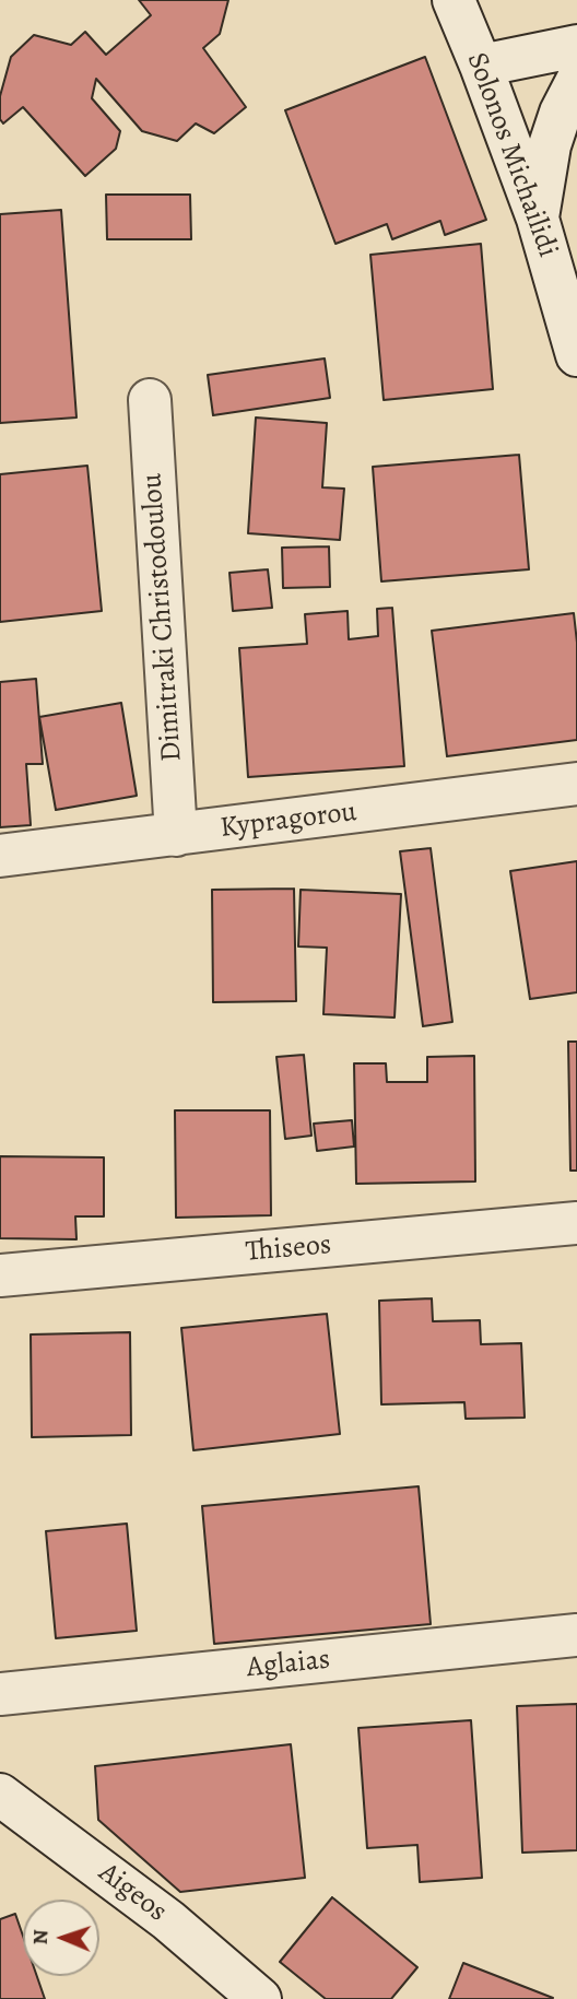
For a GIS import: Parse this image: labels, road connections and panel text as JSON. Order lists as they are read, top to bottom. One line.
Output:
{"streets":{"street":["Solonos Michailidi","Dimitraki Christodoulou","Kypragorou","Thiseos","Aglaias","Aigeos"]},"crossings":[["Dimitraki Christodoulou","Kypragorou"]],"north":"left"}
